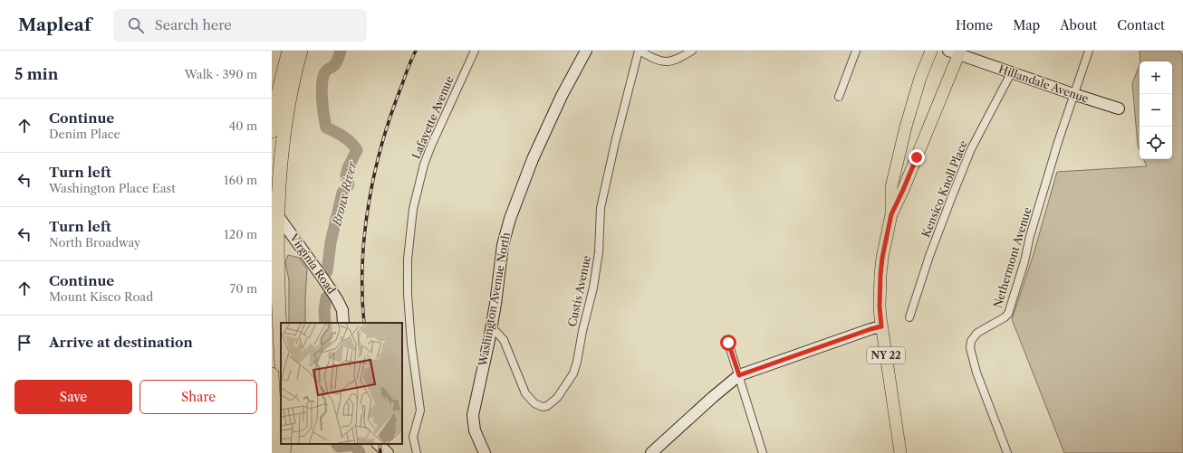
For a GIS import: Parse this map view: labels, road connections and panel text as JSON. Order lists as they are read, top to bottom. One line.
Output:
{"streets":{"main road":["NY 22"],"street":["Hillandale Avenue","Lafayette Avenue","Kensico Knoll Place","Nethermont Avenue","Virginia Road","Custis Avenue","Washington Avenue North"]},"crossings":[["Hillandale Avenue","Kensico Knoll Place"],["Hillandale Avenue","Nethermont Avenue"],["Hillandale Avenue","NY 22"],["Custis Avenue","Washington Avenue North"]],"water":["Bronx River"],"page":{"header":"Mapleaf","search":"Search here","nav":["Home","Map","About","Contact"],"heading":["5 min","Walk · 390 m"],"map_buttons":["+","−"],"list":[["Continue","Denim Place","40 m"],["Turn left","Washington Place East","160 m"],["Turn left","North Broadway","120 m"],["Continue","Mount Kisco Road","70 m"],"Arrive at destination"],"buttons":["Save","Share"]}}
